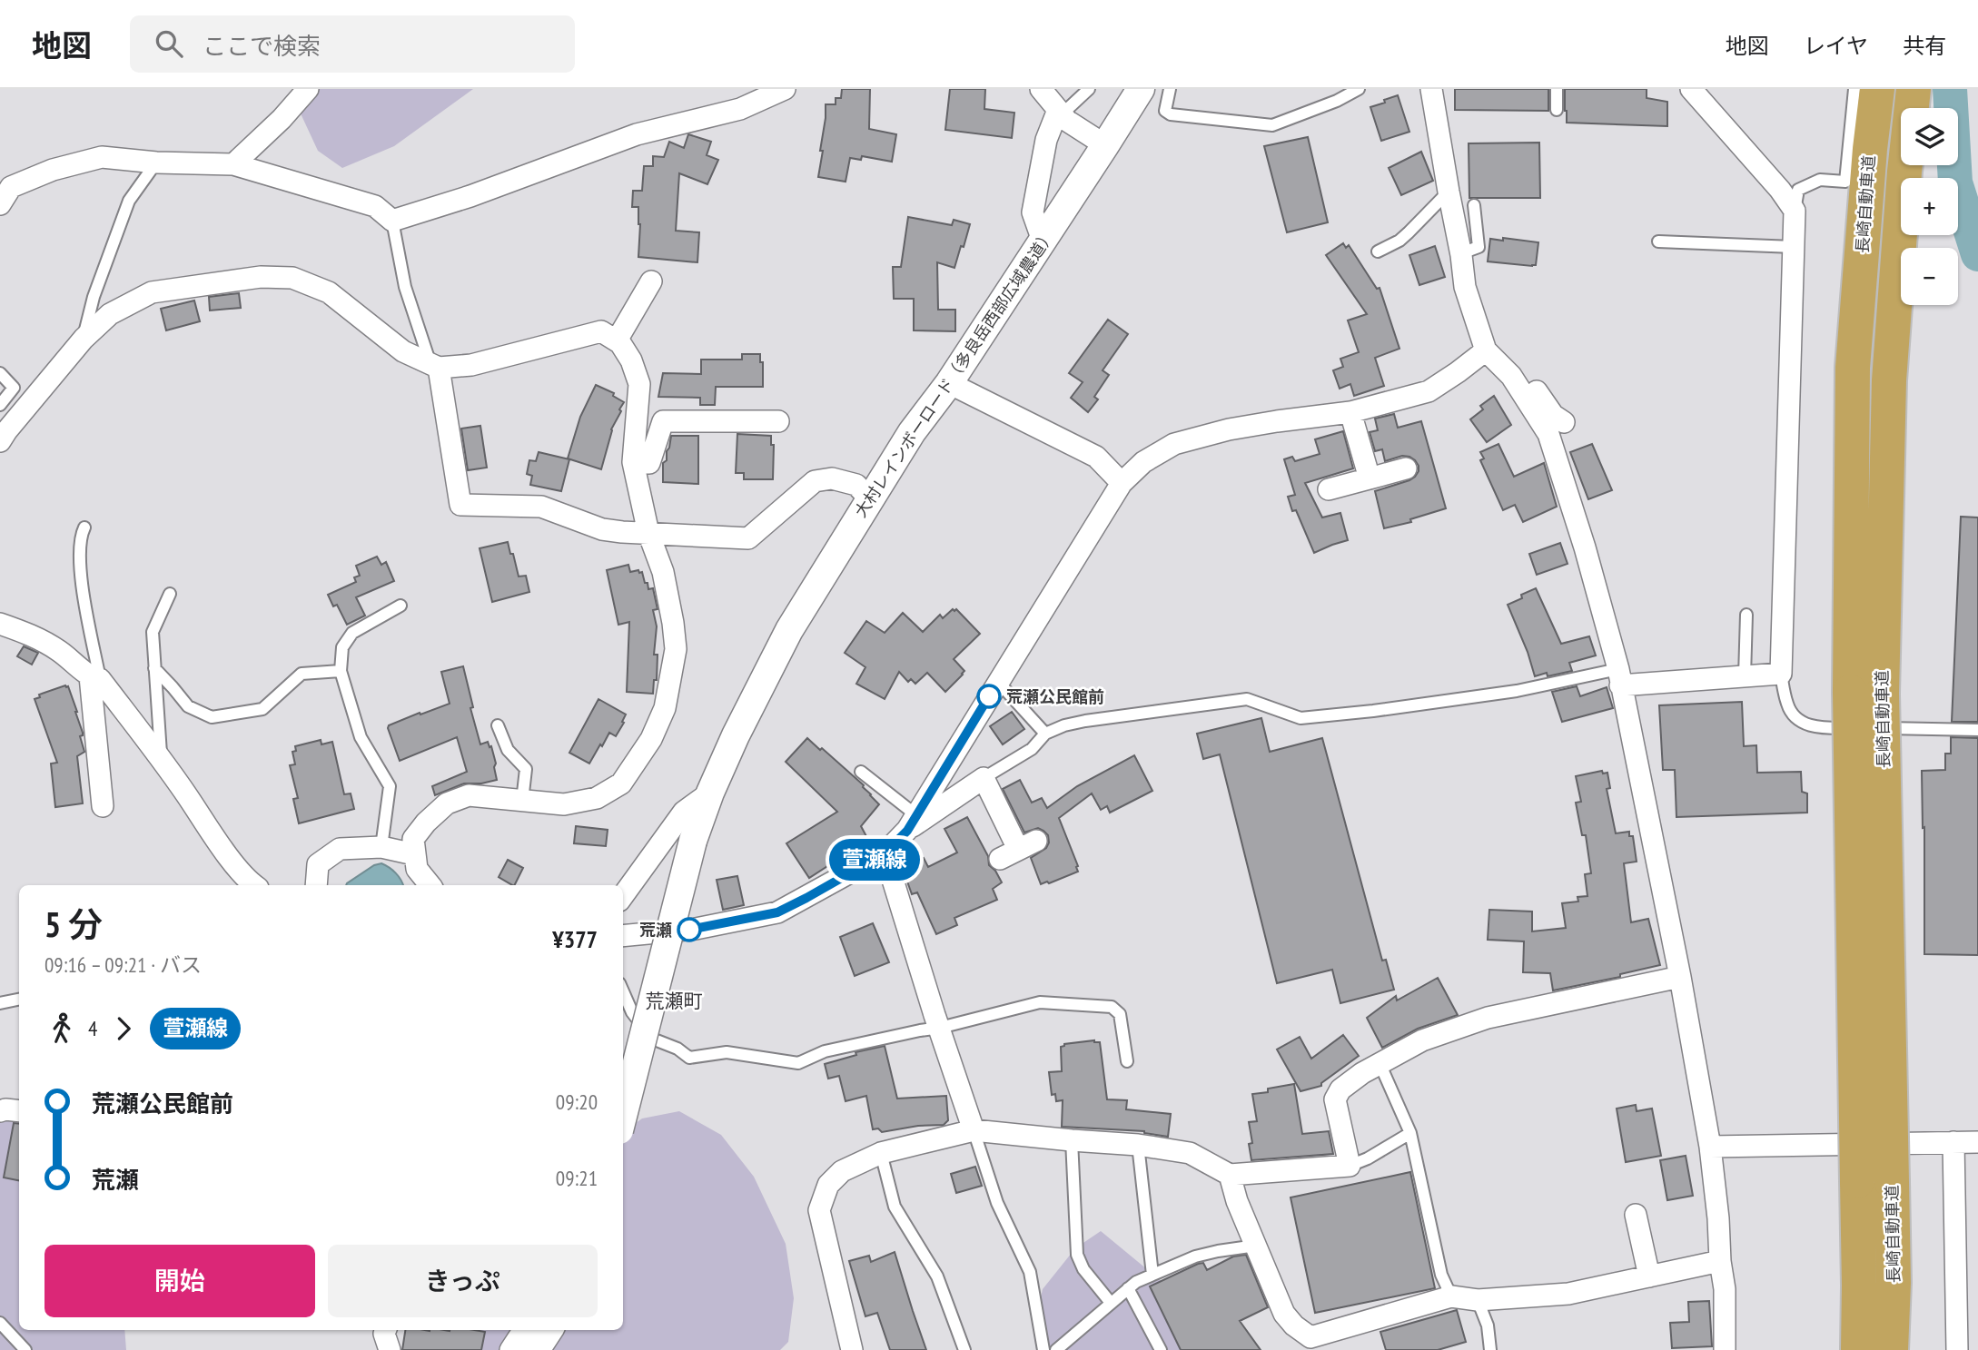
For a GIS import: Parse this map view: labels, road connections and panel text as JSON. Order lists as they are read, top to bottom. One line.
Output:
{"streets":{"highway":["長崎自動車道"],"street":["大村レインボーロード（多良岳西部広域農道）"]},"districts":["荒瀬町"],"places":["荒瀬公民館前","荒瀬"],"lines":["bus line 萱瀬線"],"page":{"header":"地図","search":"ここで検索","nav":["地図","レイヤ","共有"],"on_map":"萱瀬線","map_buttons":["+","−"],"heading":["5 分","09:16 – 09:21 · バス","¥377"],"legs":["4","萱瀬線"],"list":[{"name":"荒瀬公民館前","value":"09:20"},{"name":"荒瀬","value":"09:21"}],"buttons":["開始","きっぷ"]}}
